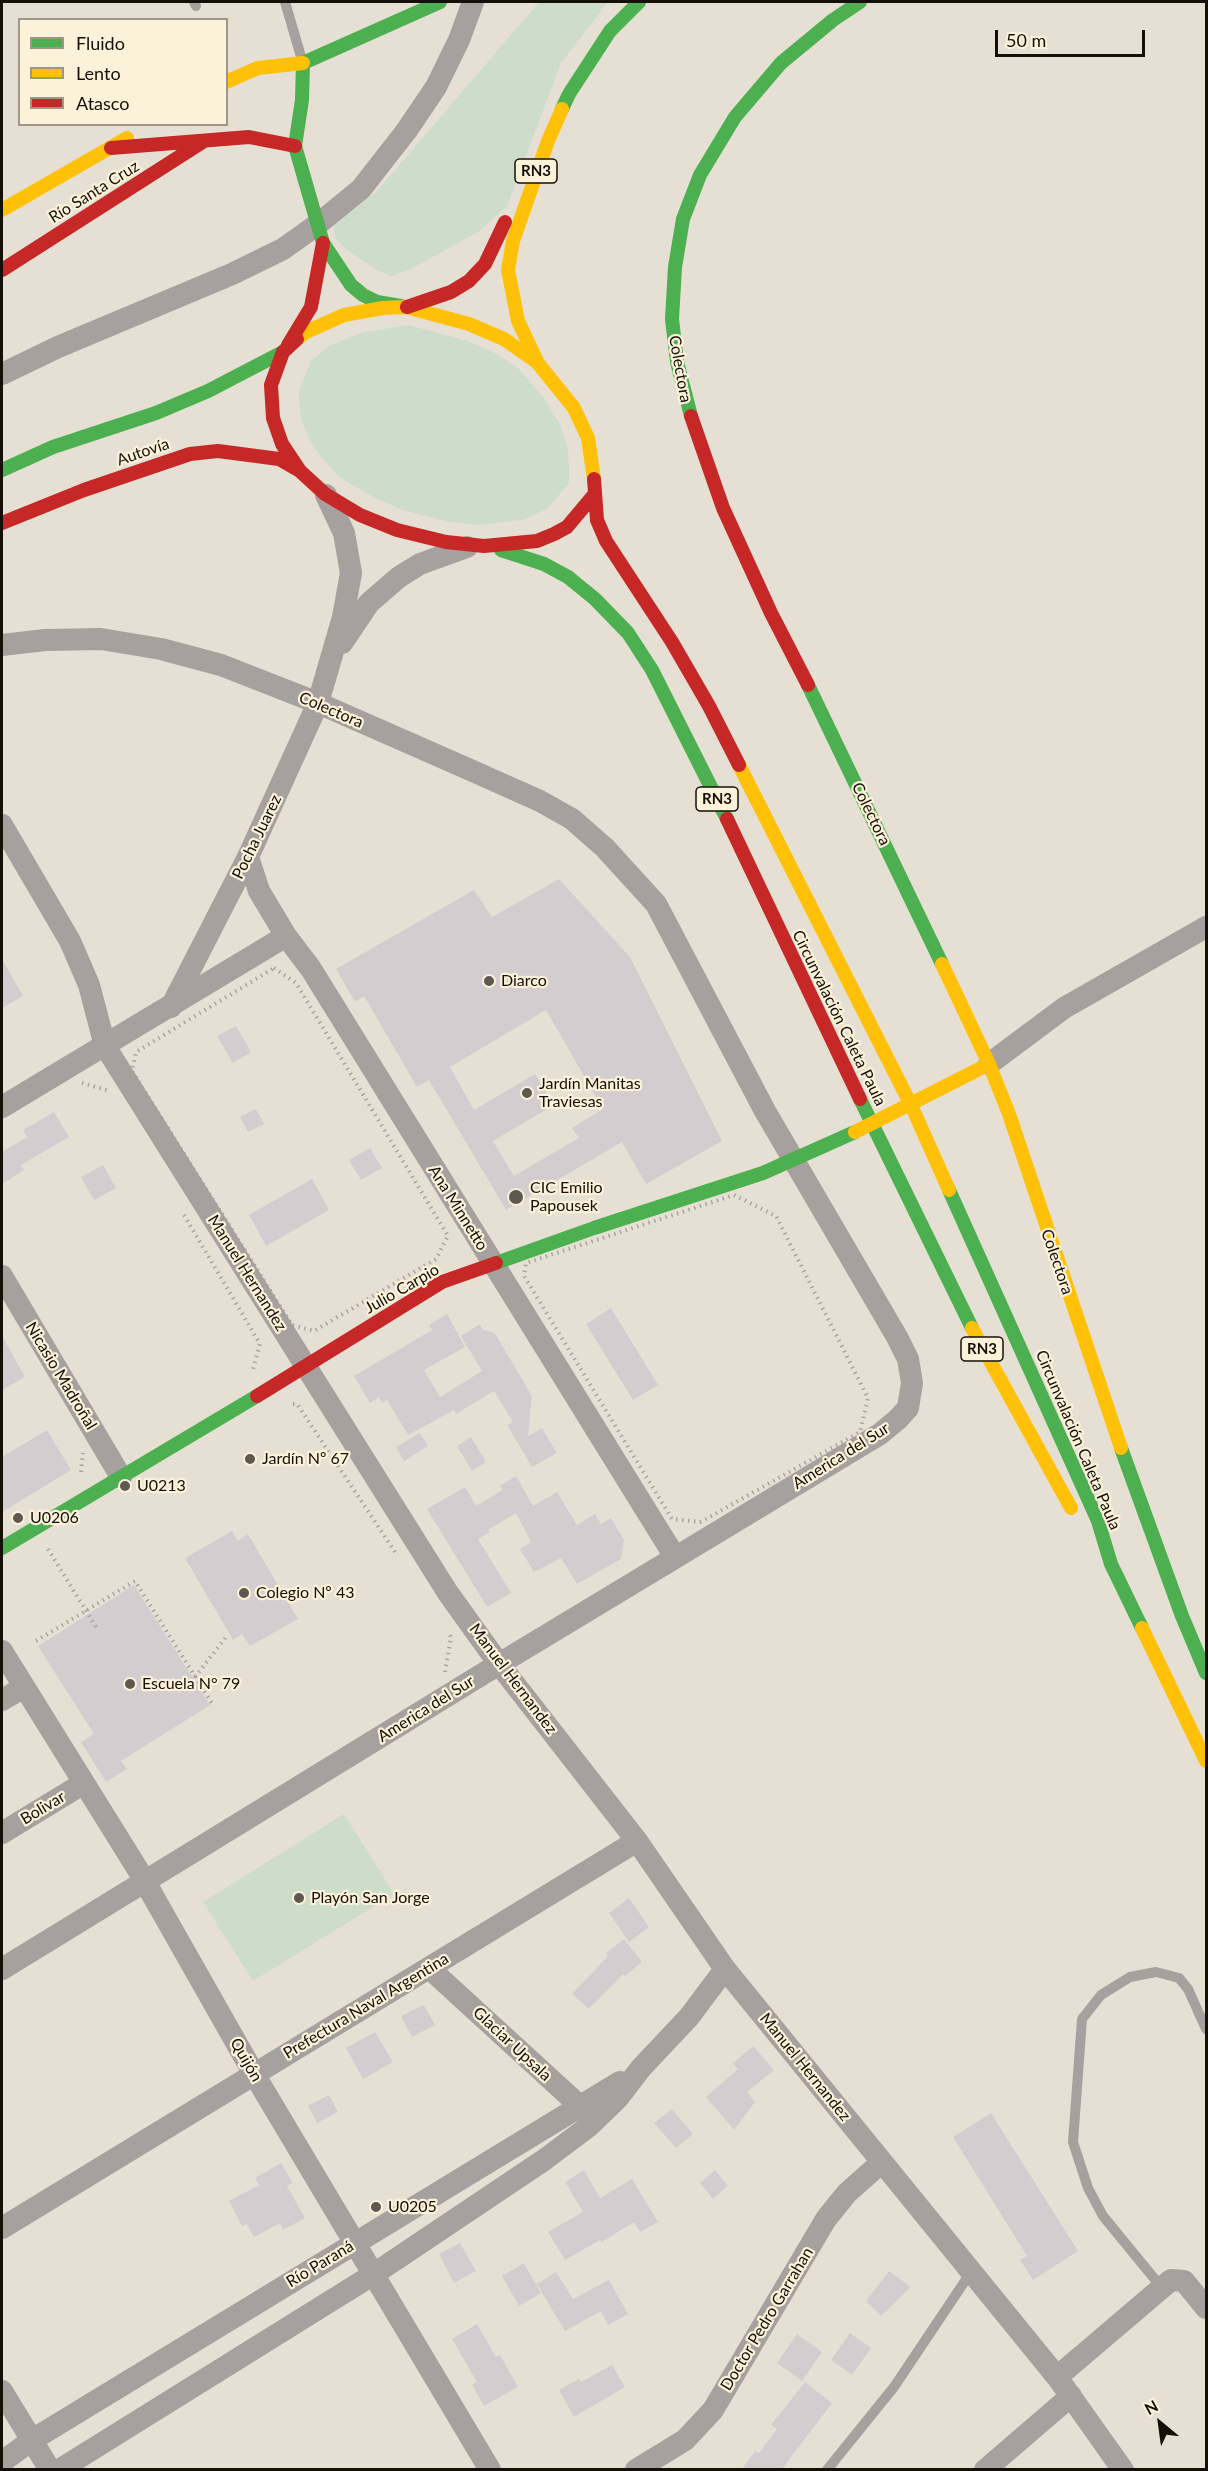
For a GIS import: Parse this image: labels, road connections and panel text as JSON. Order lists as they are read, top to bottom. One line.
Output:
{"streets":{"main road":["RN3","Río Santa Cruz","Colectora","Autovía","Circunvalación Caleta Paula","Julio Carpio"],"street":["Pocha Juarez","Ana Minnetto","Manuel Hernandez","Nicasio Madroñal","America del Sur","Bolivar","Prefectura Naval Argentina","Glaciar Upsala","Quijón","Río Paraná","Doctor Pedro Garrahan"]},"crossings":[["RN3","Autovía"],["RN3","Pocha Juarez"],["RN3","Circunvalación Caleta Paula"],["Colectora","Pocha Juarez"],["Colectora","Julio Carpio"],["Colectora","America del Sur"],["Pocha Juarez","Ana Minnetto"],["Circunvalación Caleta Paula","Julio Carpio"],["Ana Minnetto","Julio Carpio"],["Ana Minnetto","America del Sur"],["Manuel Hernandez","Julio Carpio"],["Manuel Hernandez","America del Sur"],["Manuel Hernandez","Prefectura Naval Argentina"],["Manuel Hernandez","Río Paraná"],["Manuel Hernandez","Doctor Pedro Garrahan"],["Julio Carpio","Nicasio Madroñal"],["America del Sur","Quijón"],["Bolivar","Quijón"],["Prefectura Naval Argentina","Glaciar Upsala"],["Prefectura Naval Argentina","Quijón"],["Glaciar Upsala","Río Paraná"],["Quijón","Río Paraná"]],"places":["Diarco","Jardín Manitas Traviesas","CIC Emilio Papousek","Jardín Nº 67","U0213","U0206","Colegio Nº 43","Escuela N° 79","Playón San Jorge","U0205"],"legend":["Fluido","Lento","Atasco"],"scale_bar":"50 m","north":"top left"}
